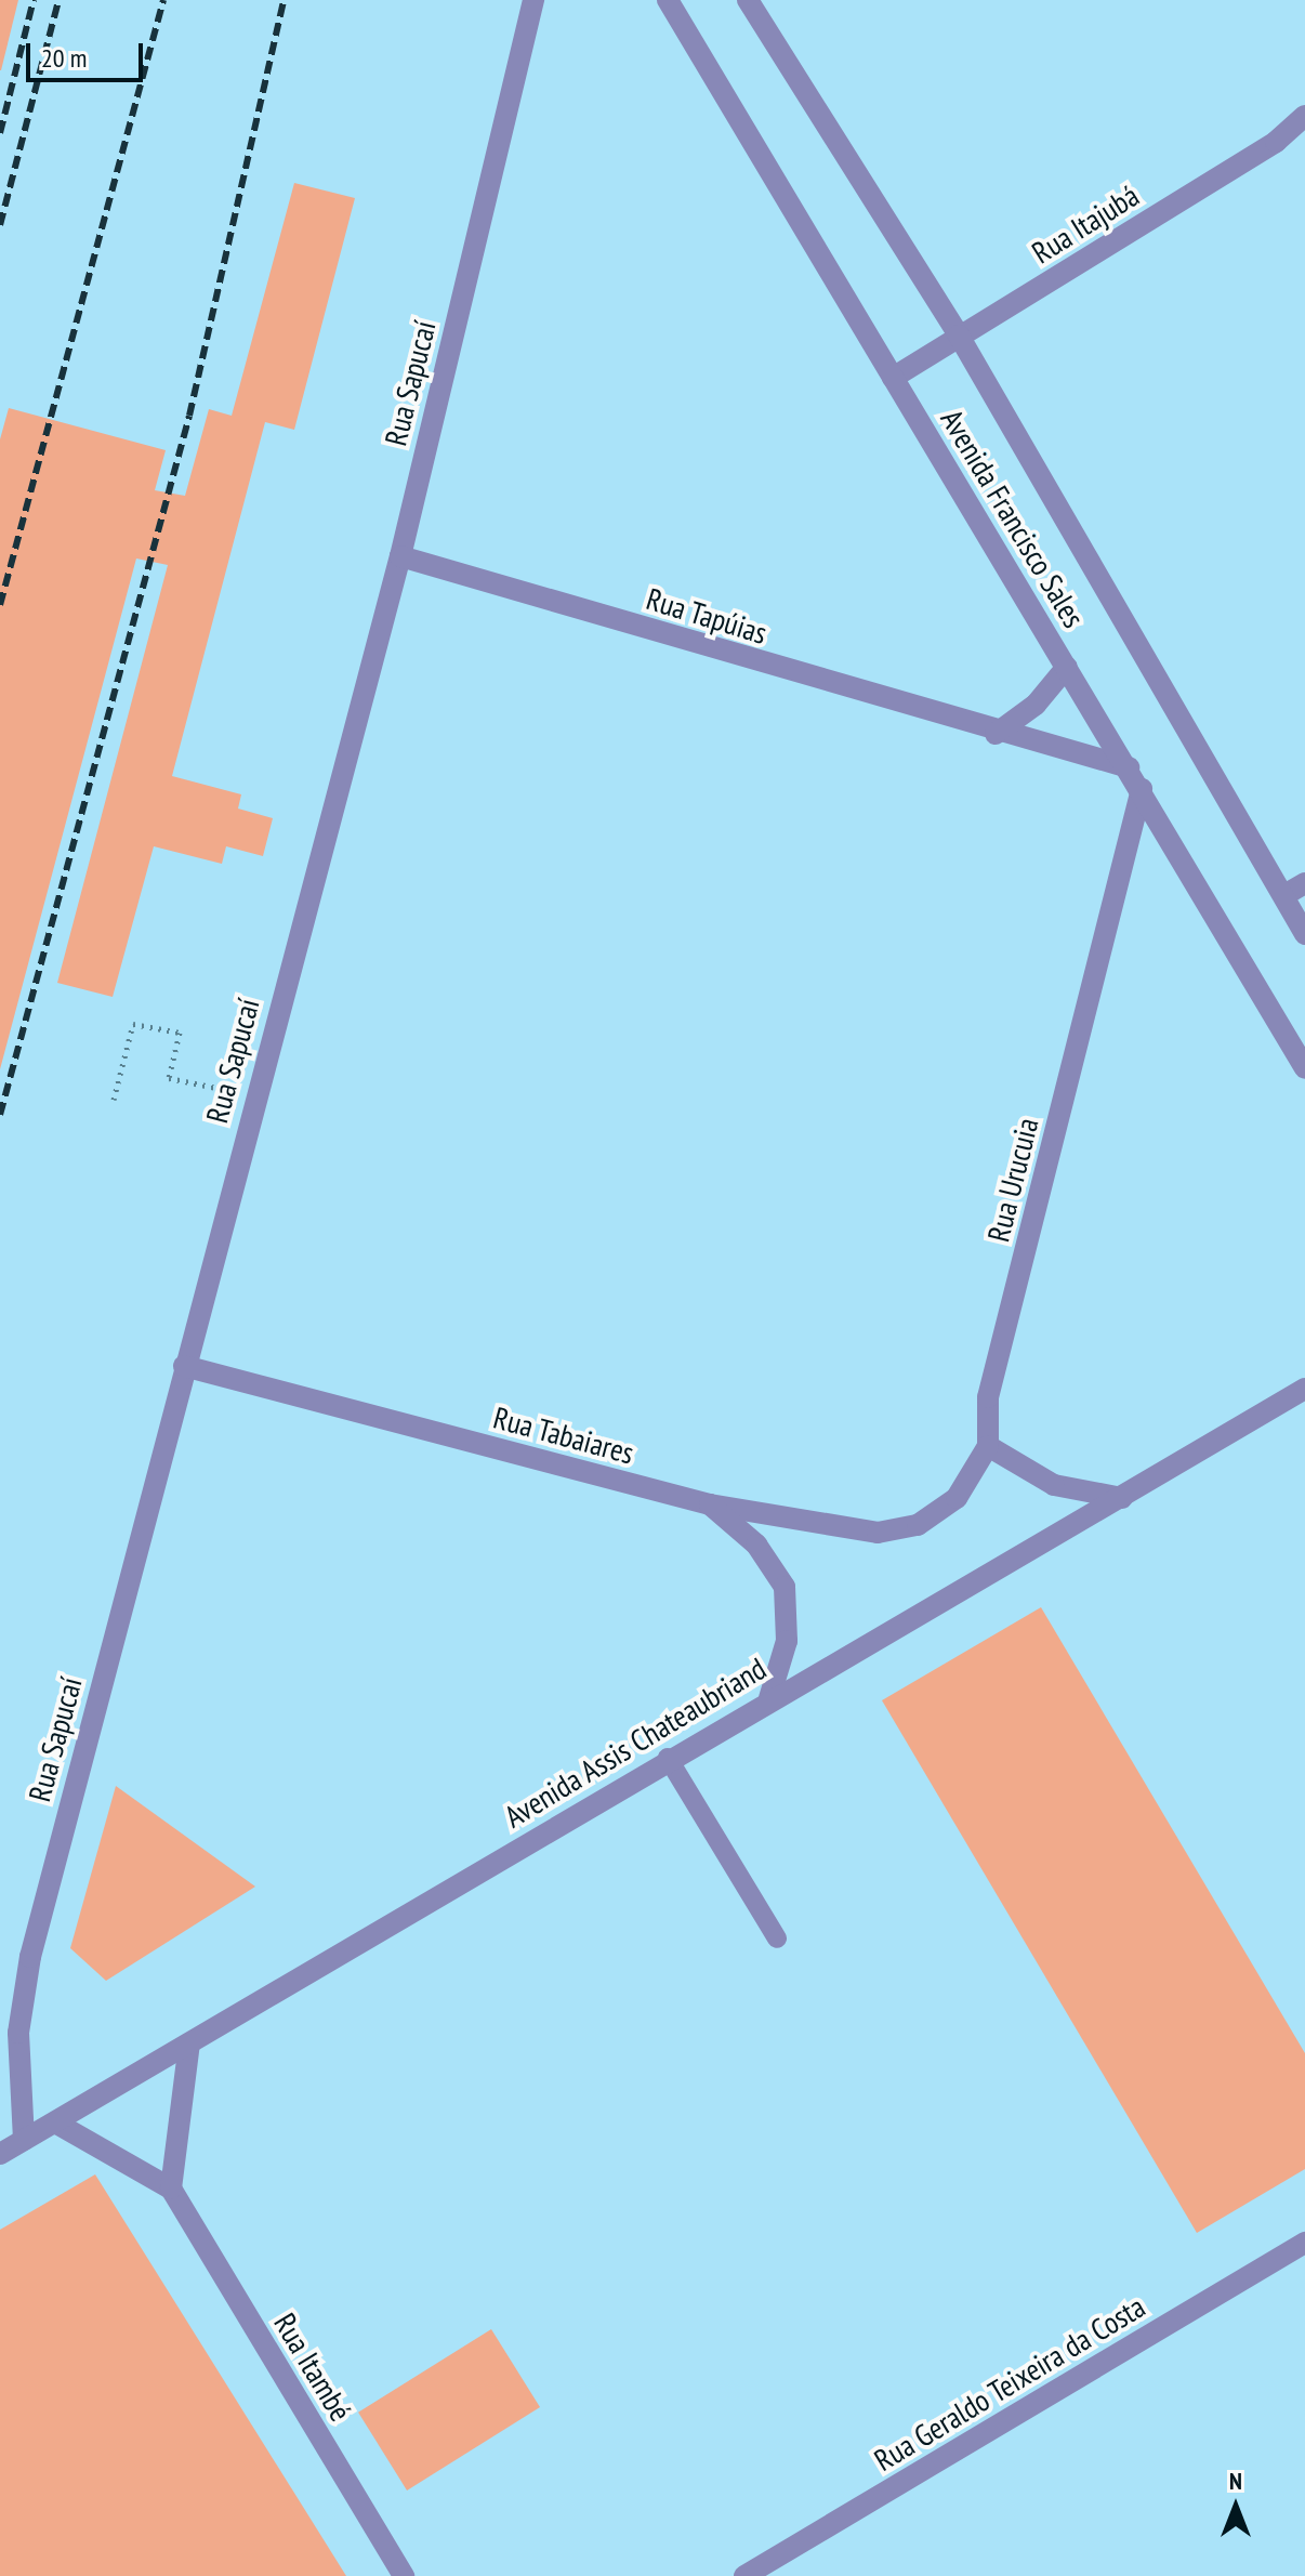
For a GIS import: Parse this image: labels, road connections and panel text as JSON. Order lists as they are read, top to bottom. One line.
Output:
{"streets":{"street":["Rua Itajubá","Rua Sapucaí","Avenida Francisco Sales","Rua Tapúias","Rua Urucuia","Rua Tabaiares","Avenida Assis Chateaubriand","Rua Itambé","Rua Geraldo Teixeira da Costa"]},"crossings":[["Rua Itajubá","Avenida Francisco Sales"],["Rua Sapucaí","Rua Tapúias"],["Rua Sapucaí","Rua Tabaiares"],["Rua Sapucaí","Avenida Assis Chateaubriand"],["Avenida Francisco Sales","Rua Tapúias"],["Avenida Francisco Sales","Rua Urucuia"],["Rua Tabaiares","Avenida Assis Chateaubriand"],["Avenida Assis Chateaubriand","Rua Itambé"]],"scale_bar":"20 m","north":"top"}
